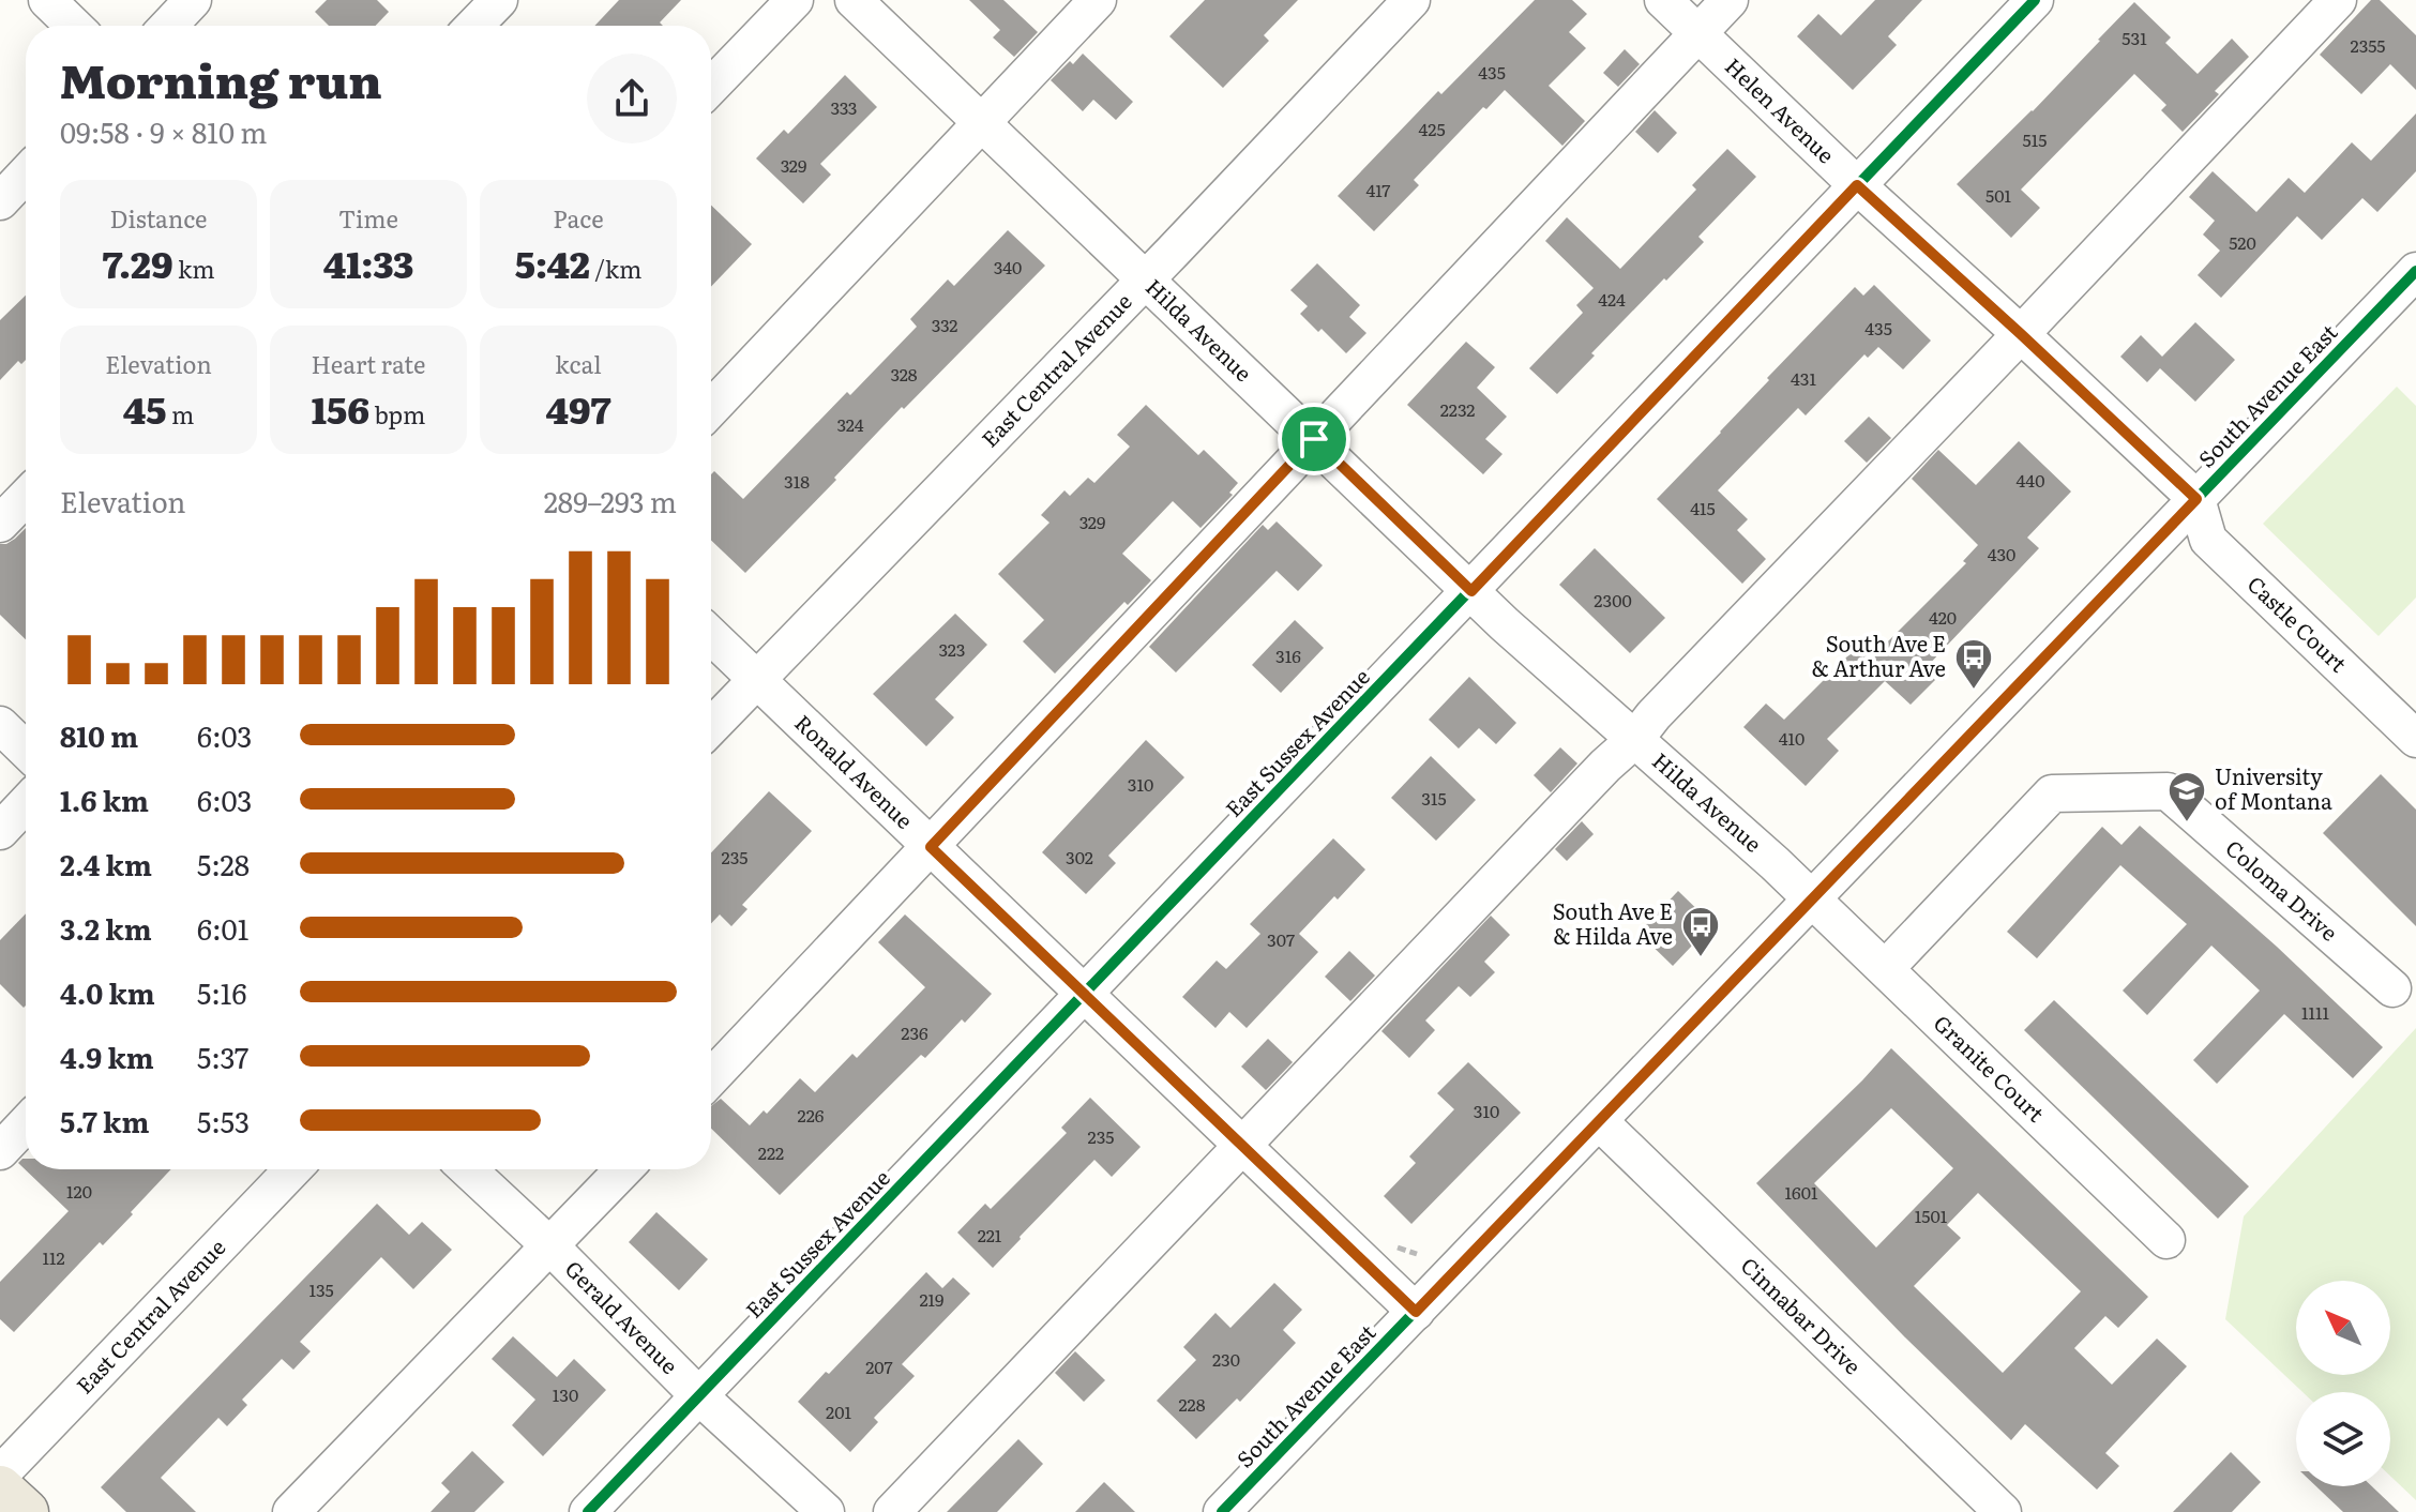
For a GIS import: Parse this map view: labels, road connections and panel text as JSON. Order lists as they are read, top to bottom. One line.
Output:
{"streets":{"street":["Helen Avenue","Hilda Avenue","East Central Avenue","South Avenue East","Castle Court","East Sussex Avenue","Ronald Avenue","Coloma Drive","Granite Court","Cinnabar Drive","Gerald Avenue"]},"crossings":[["Helen Avenue","South Avenue East"],["Helen Avenue","Castle Court"],["Helen Avenue","East Sussex Avenue"],["Hilda Avenue","East Central Avenue"],["Hilda Avenue","South Avenue East"],["Hilda Avenue","East Sussex Avenue"],["Hilda Avenue","Granite Court"],["East Central Avenue","Ronald Avenue"],["South Avenue East","Castle Court"],["South Avenue East","Ronald Avenue"],["South Avenue East","Granite Court"],["South Avenue East","Cinnabar Drive"],["East Sussex Avenue","Ronald Avenue"],["East Sussex Avenue","Gerald Avenue"],["Coloma Drive","Granite Court"]],"places":{"bus stop":["South Ave E & Arthur Ave","South Ave E & Hilda Ave"],"school or university":["University of Montana"]},"house_numbers":["531","2355","435","333","425","515","329","417","501","520","340","424","332","435","328","431","2232","324","440","318","415","329","430","2300","420","323","316","410","310","315","235","302","307","1111","236","310","226","235","222","120","1601","1501","221","112","135","219","230","207","130","228","201"],"north":"top left","page":{"heading":["Morning run","09:58 · 9 × 810 m"],"stats":[["Distance","7.29 km"],["Time","41:33"],["Pace","5:42 /km"],["Elevation","45 m"],["Heart rate","156 bpm"],["kcal","497"]],"chart":["Elevation","289–293 m"],"list":[{"name":"810 m","note":"6:03"},{"name":"1.6 km","note":"6:03"},{"name":"2.4 km","note":"5:28"},{"name":"3.2 km","note":"6:01"},{"name":"4.0 km","note":"5:16"},{"name":"4.9 km","note":"5:37"},{"name":"5.7 km","note":"5:53"}]}}
